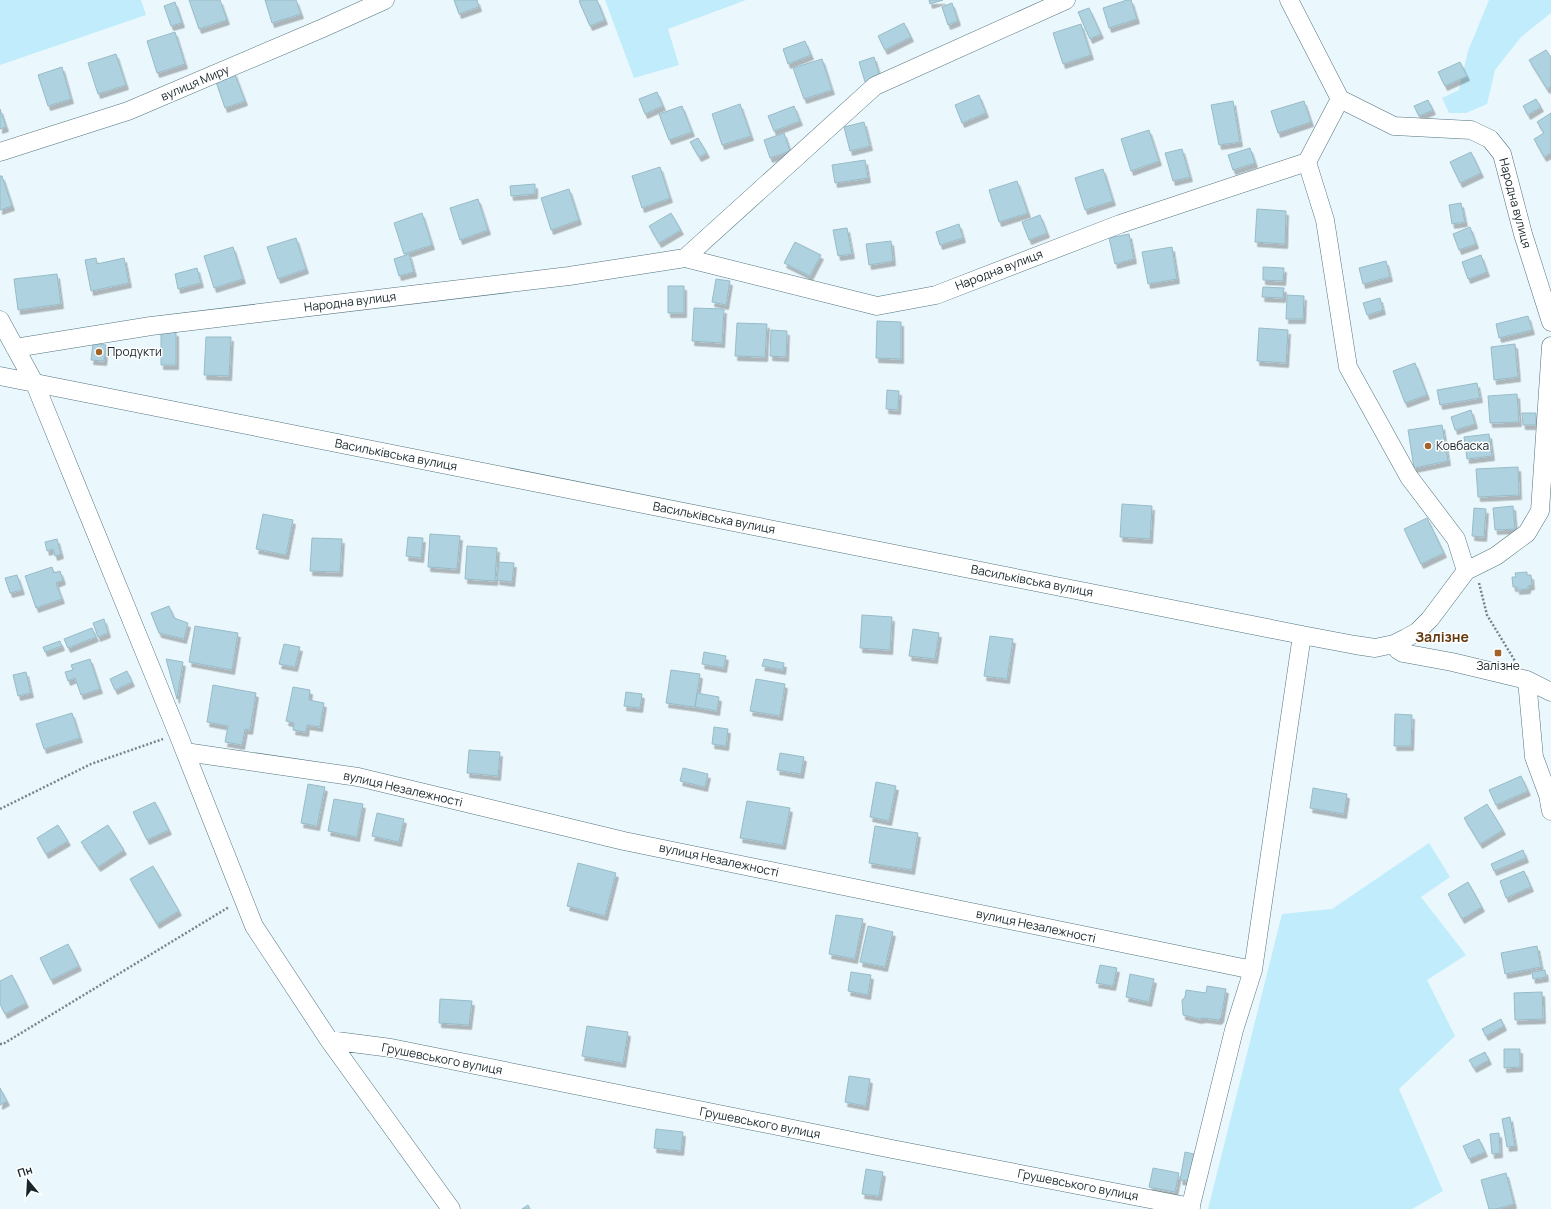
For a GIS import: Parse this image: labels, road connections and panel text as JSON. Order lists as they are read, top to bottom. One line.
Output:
{"streets":{"street":["вулиця Миру","Народна вулиця","Васильківська вулиця","вулиця Незалежності","Грушевського вулиця"]},"districts":["Залізне"],"places":{"other":["Продукти","Ковбаска"],"transit":["Залізне"]},"north":"top"}
